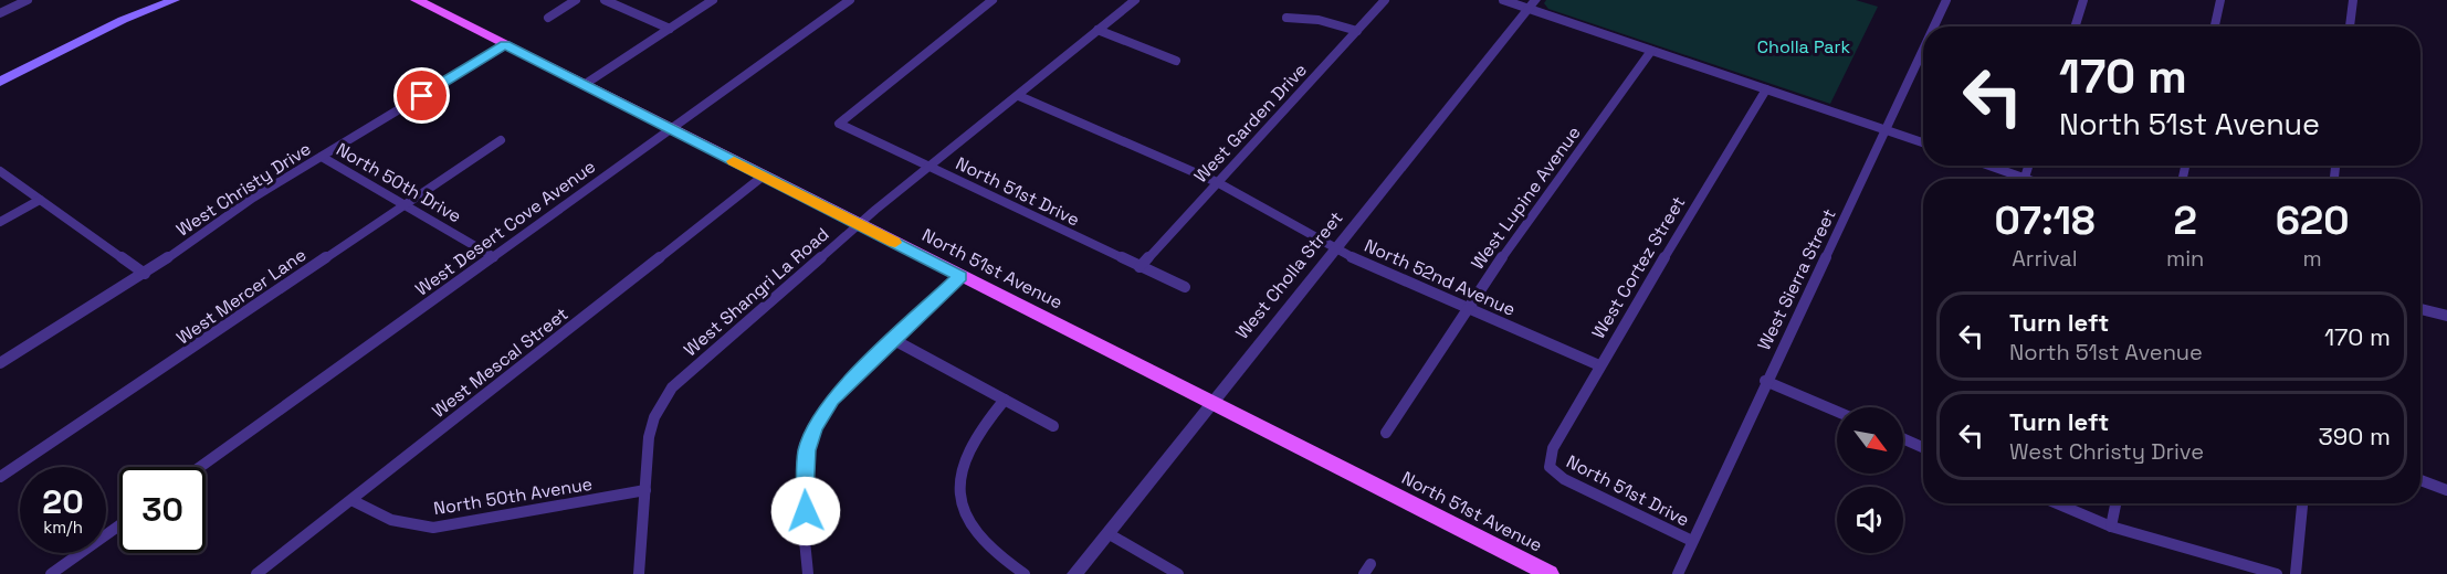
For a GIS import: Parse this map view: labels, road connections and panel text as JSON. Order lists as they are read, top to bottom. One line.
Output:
{"streets":{"main road":["North 51st Avenue"],"street":["West Garden Drive","North 50th Drive","West Christy Drive","North 51st Drive","West Lupine Avenue","West Desert Cove Avenue","West Cortez Street","West Cholla Street","North 52nd Avenue","West Sierra Street","West Shangri La Road","West Mercer Lane","West Mescal Street","North 50th Avenue"]},"crossings":[["West Garden Drive","North 51st Drive"],["West Garden Drive","North 52nd Avenue"],["North 50th Drive","West Christy Drive"],["North 50th Drive","West Desert Cove Avenue"],["North 50th Drive","West Mercer Lane"],["West Christy Drive","North 51st Avenue"],["North 51st Drive","West Cortez Street"],["North 51st Drive","West Sierra Street"],["North 51st Drive","West Shangri La Road"],["West Lupine Avenue","North 52nd Avenue"],["West Desert Cove Avenue","North 51st Avenue"],["West Cortez Street","North 52nd Avenue"],["North 51st Avenue","West Cholla Street"],["North 51st Avenue","West Shangri La Road"],["North 51st Avenue","West Mescal Street"],["West Cholla Street","North 52nd Avenue"],["North 52nd Avenue","West Shangri La Road"],["West Shangri La Road","North 50th Avenue"],["West Mescal Street","North 50th Avenue"]],"parks":["Cholla Park"],"north":"bottom right","page":{"turn":["170 m","North 51st Avenue"],"eta":["07:18","Arrival","2","min","620","m"],"list":[{"name":"Turn left","note":"North 51st Avenue","value":"170 m"},{"name":"Turn left","note":"West Christy Drive","value":"390 m"}],"speed":"20 km/h","limit":"30"}}
